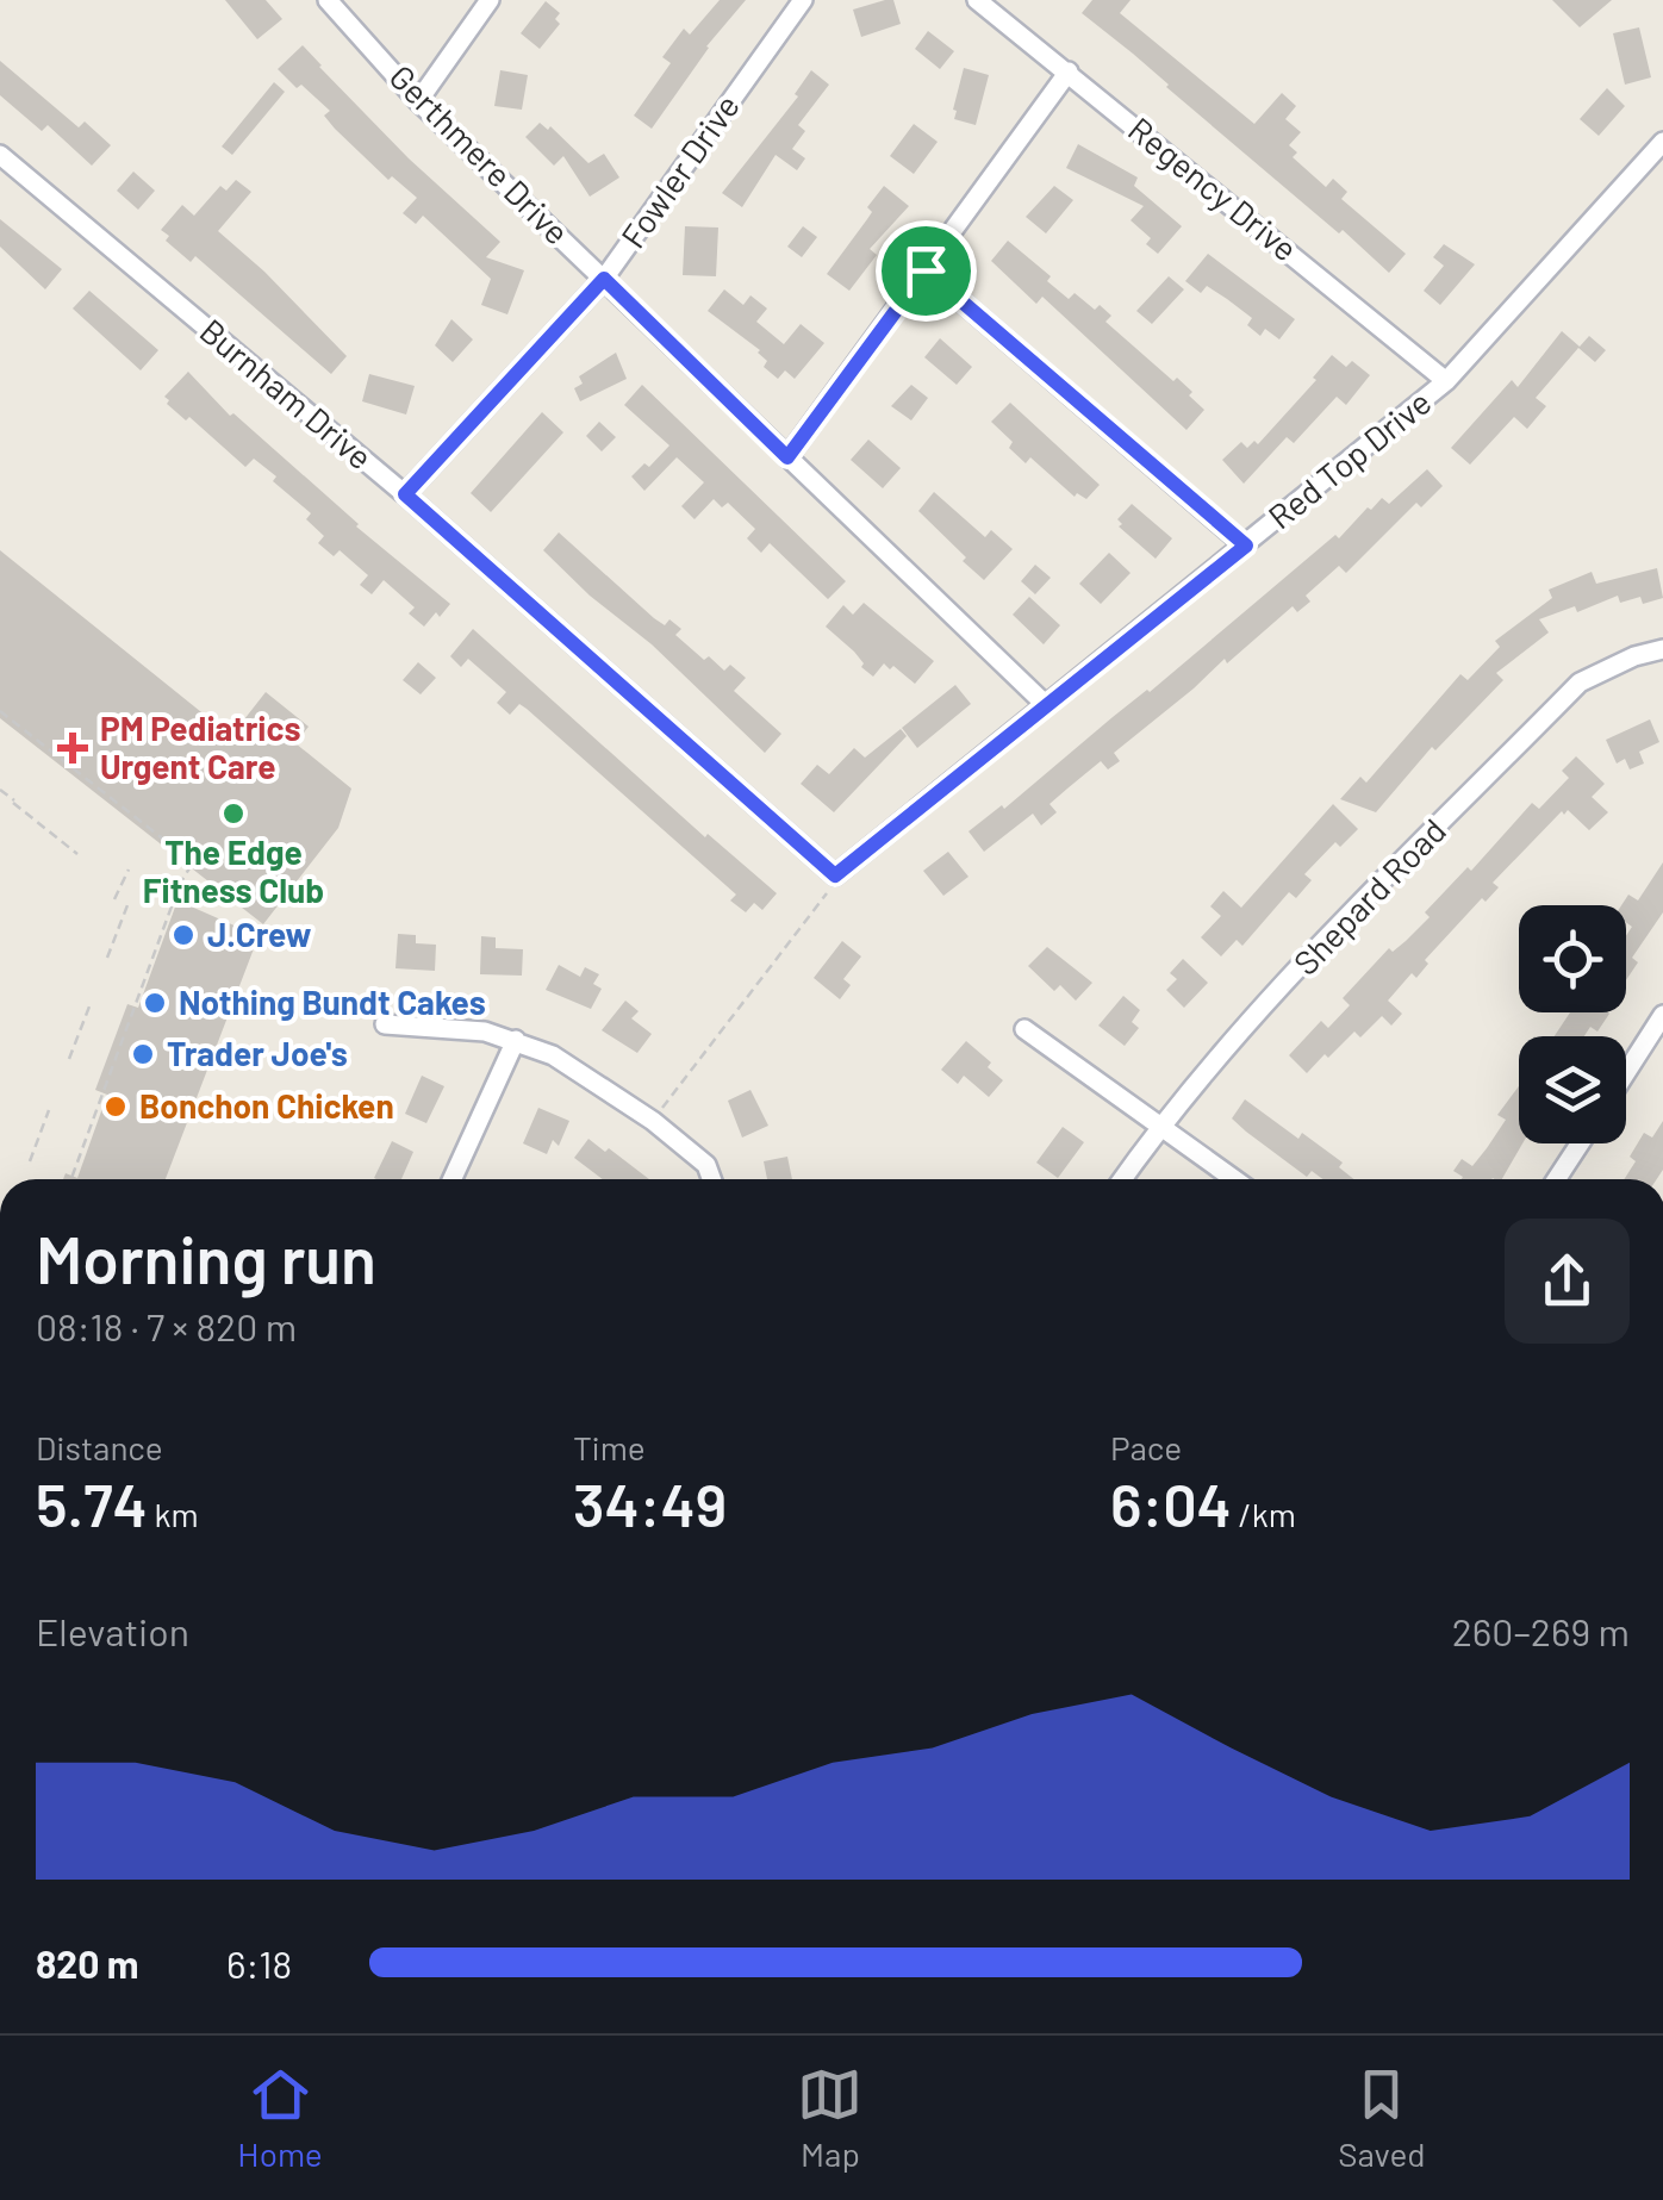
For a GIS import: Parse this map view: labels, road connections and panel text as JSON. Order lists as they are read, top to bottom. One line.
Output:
{"streets":{"street":["Gerthmere Drive","Fowler Drive","Regency Drive","Burnham Drive","Red Top Drive","Shepard Road"]},"crossings":[["Gerthmere Drive","Fowler Drive"],["Gerthmere Drive","Red Top Drive"],["Fowler Drive","Burnham Drive"],["Regency Drive","Red Top Drive"],["Burnham Drive","Red Top Drive"]],"places":{"health":["PM Pediatrics Urgent Care"],"other":["The Edge Fitness Club","J.Crew","Nothing Bundt Cakes","Trader Joe's","Bonchon Chicken"]},"page":{"heading":["Morning run","08:18 · 7 × 820 m"],"stats":[["Distance","5.74 km"],["Time","34:49"],["Pace","6:04 /km"]],"chart":["Elevation","260–269 m"],"list":[{"name":"820 m","note":"6:18"}],"tabs":["Home","Map","Saved"]}}
